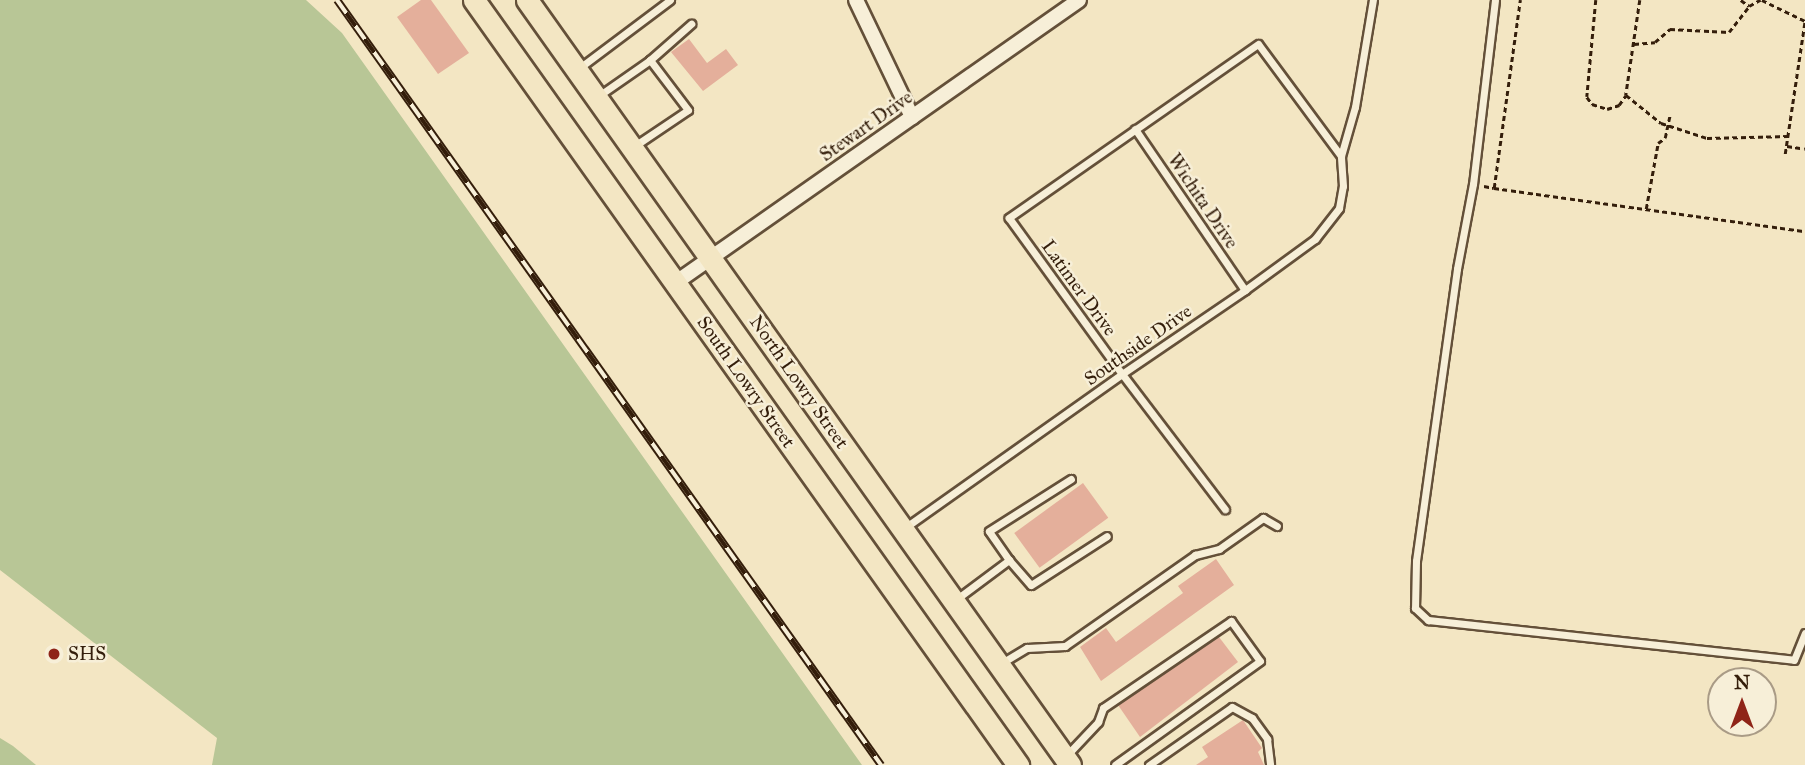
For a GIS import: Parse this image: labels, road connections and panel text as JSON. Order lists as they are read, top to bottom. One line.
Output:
{"streets":{"main road":["South Lowry Street","North Lowry Street"],"street":["Stewart Drive"],"lane":["Wichita Drive","Latimer Drive","Southside Drive"]},"crossings":[["Stewart Drive","South Lowry Street"],["Stewart Drive","North Lowry Street"],["Wichita Drive","Latimer Drive"],["Wichita Drive","Southside Drive"],["Latimer Drive","Southside Drive"],["Southside Drive","North Lowry Street"]],"places":["SHS"],"north":"top"}
